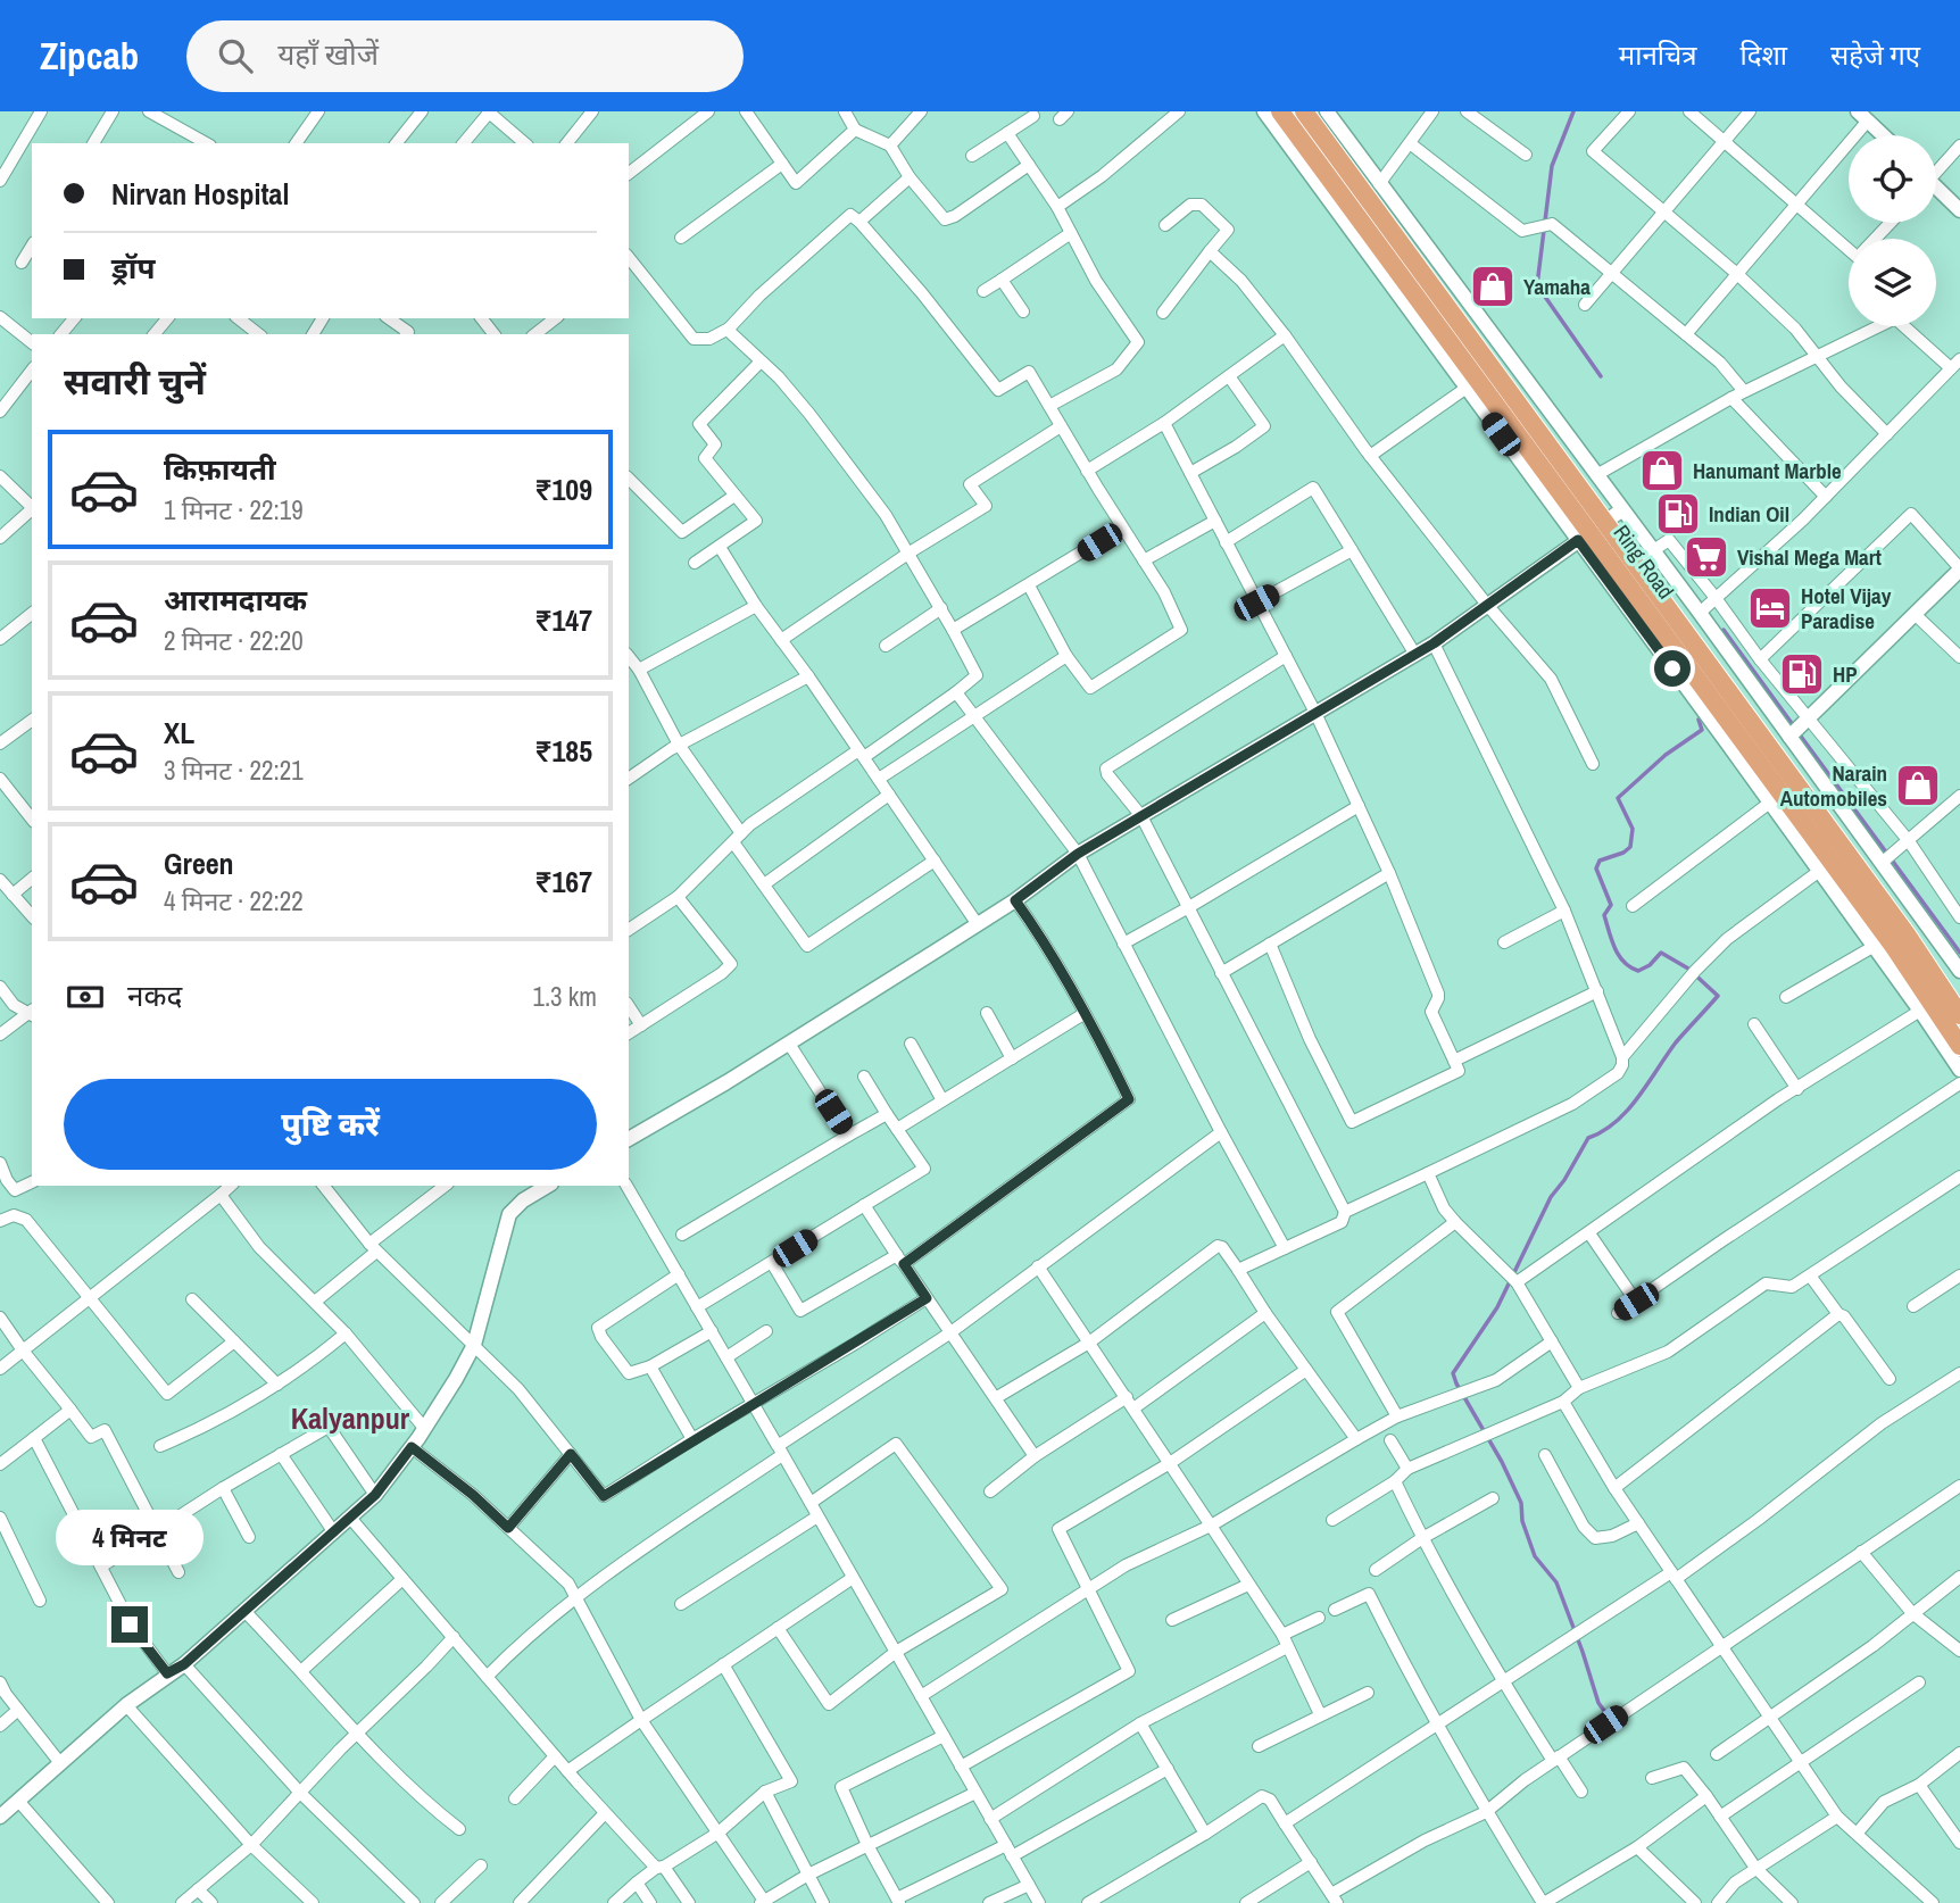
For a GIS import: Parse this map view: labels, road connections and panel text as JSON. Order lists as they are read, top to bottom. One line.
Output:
{"streets":{"highway":["Ring Road"]},"districts":["Kalyanpur"],"places":{"shop":["Yamaha","Hanumant Marble","Narain Automobiles"],"fuel station":["Indian Oil","HP"],"supermarket":["Vishal Mega Mart"],"hotel":["Hotel Vijay Paradise"]},"page":{"header":"Zipcab","search":"यहाँ खोजें","nav":["मानचित्र","दिशा","सहेजे गए"],"banner":["Nirvan Hospital","ड्रॉप"],"heading":"सवारी चुनें","list":[{"name":"किफ़ायती","note":"1 मिनट · 22:19","value":"₹109"},{"name":"आरामदायक","note":"2 मिनट · 22:20","value":"₹147"},{"name":"XL","note":"3 मिनट · 22:21","value":"₹185"},{"name":"Green","note":"4 मिनट · 22:22","value":"₹167"}],"pay":["नकद","1.3 km"],"buttons":"पुष्टि करें","bubble":"4 मिनट"}}
